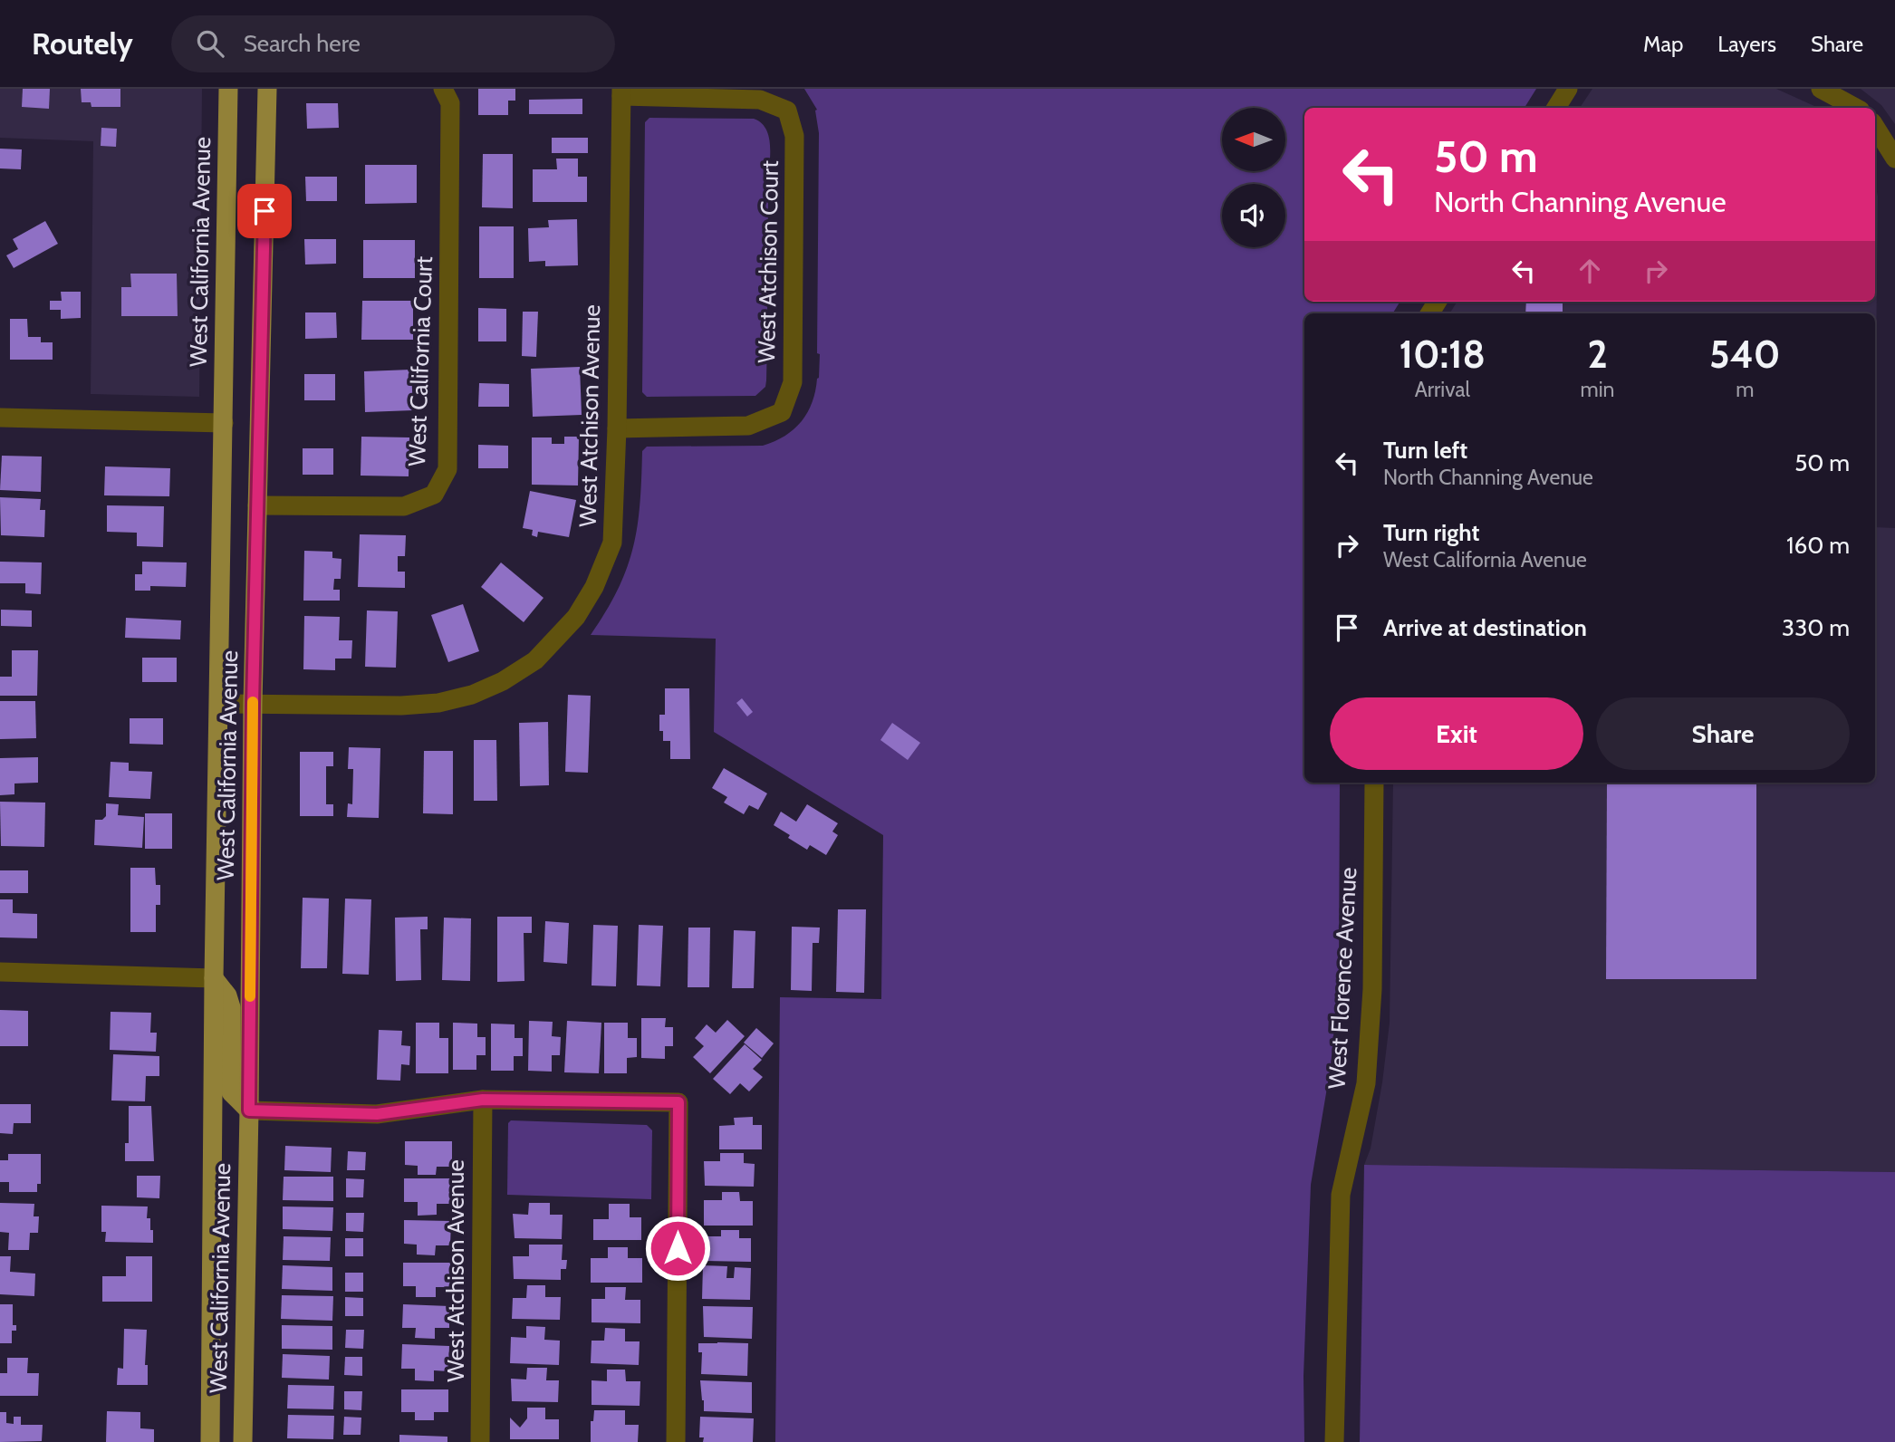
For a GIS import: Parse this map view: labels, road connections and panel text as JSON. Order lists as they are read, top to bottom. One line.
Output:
{"streets":{"main road":["West California Avenue"],"street":["West Atchison Court","West California Court","West Atchison Avenue","West Florence Avenue"]},"crossings":[["West California Avenue","West California Court"],["West California Avenue","West Atchison Avenue"],["West Atchison Court","West Atchison Avenue"]],"north":"left","page":{"header":"Routely","search":"Search here","nav":["Map","Layers","Share"],"turn":["50 m","North Channing Avenue"],"eta":["10:18","Arrival","2","min","540","m"],"list":[{"name":"Turn left","note":"North Channing Avenue","value":"50 m"},{"name":"Turn right","note":"West California Avenue","value":"160 m"},{"name":"Arrive at destination","value":"330 m"}],"buttons":["Exit","Share"]}}
